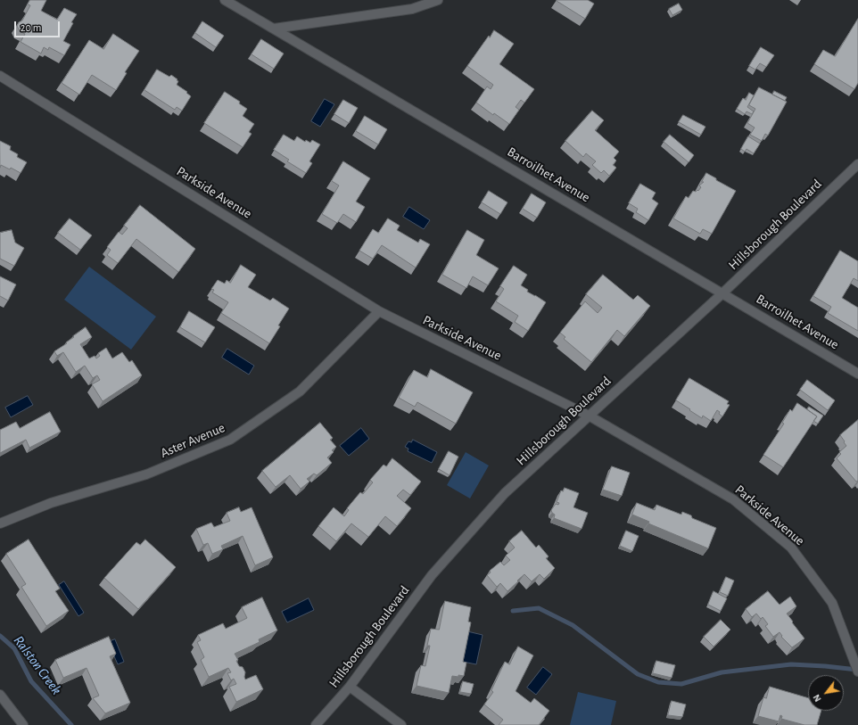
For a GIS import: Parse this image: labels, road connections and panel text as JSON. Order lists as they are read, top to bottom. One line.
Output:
{"streets":{"street":["Barroilhet Avenue","Parkside Avenue","Hillsborough Boulevard","Aster Avenue"]},"crossings":[["Barroilhet Avenue","Hillsborough Boulevard"],["Parkside Avenue","Hillsborough Boulevard"],["Parkside Avenue","Aster Avenue"]],"water":["Ralston Creek"],"scale_bar":"20 m","north":"bottom left"}
